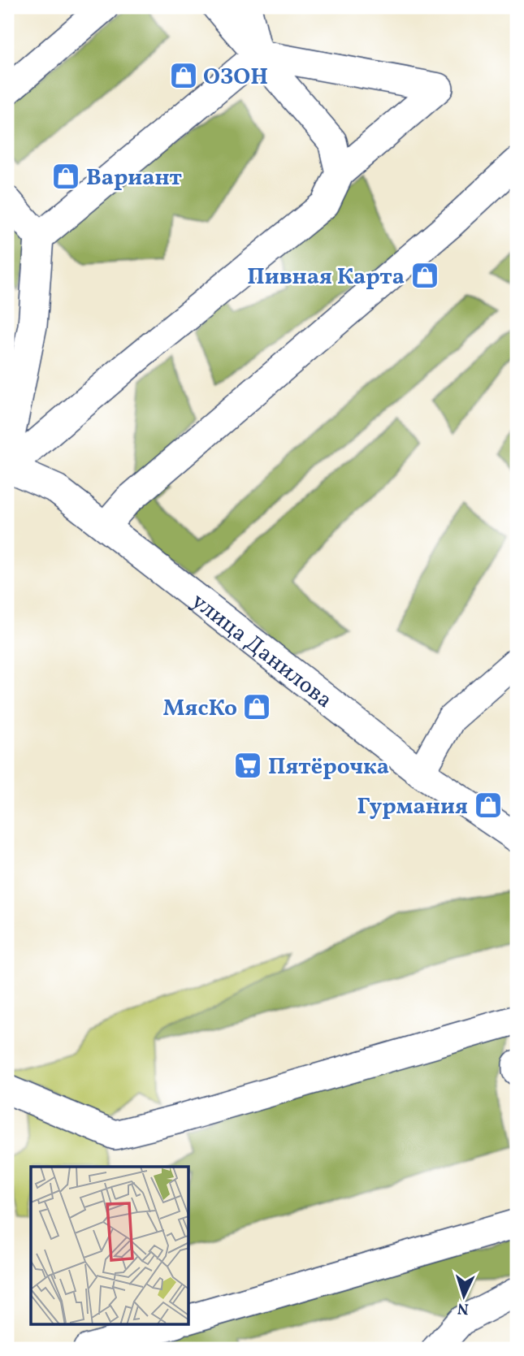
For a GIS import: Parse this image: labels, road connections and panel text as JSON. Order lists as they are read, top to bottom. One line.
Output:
{"streets":{"street":["улица Данилова"]},"places":{"shop":["ОЗОН","Вариант","Пивная Карта","МясКо","Гурмания"],"supermarket":["Пятёрочка"]},"north":"bottom"}
